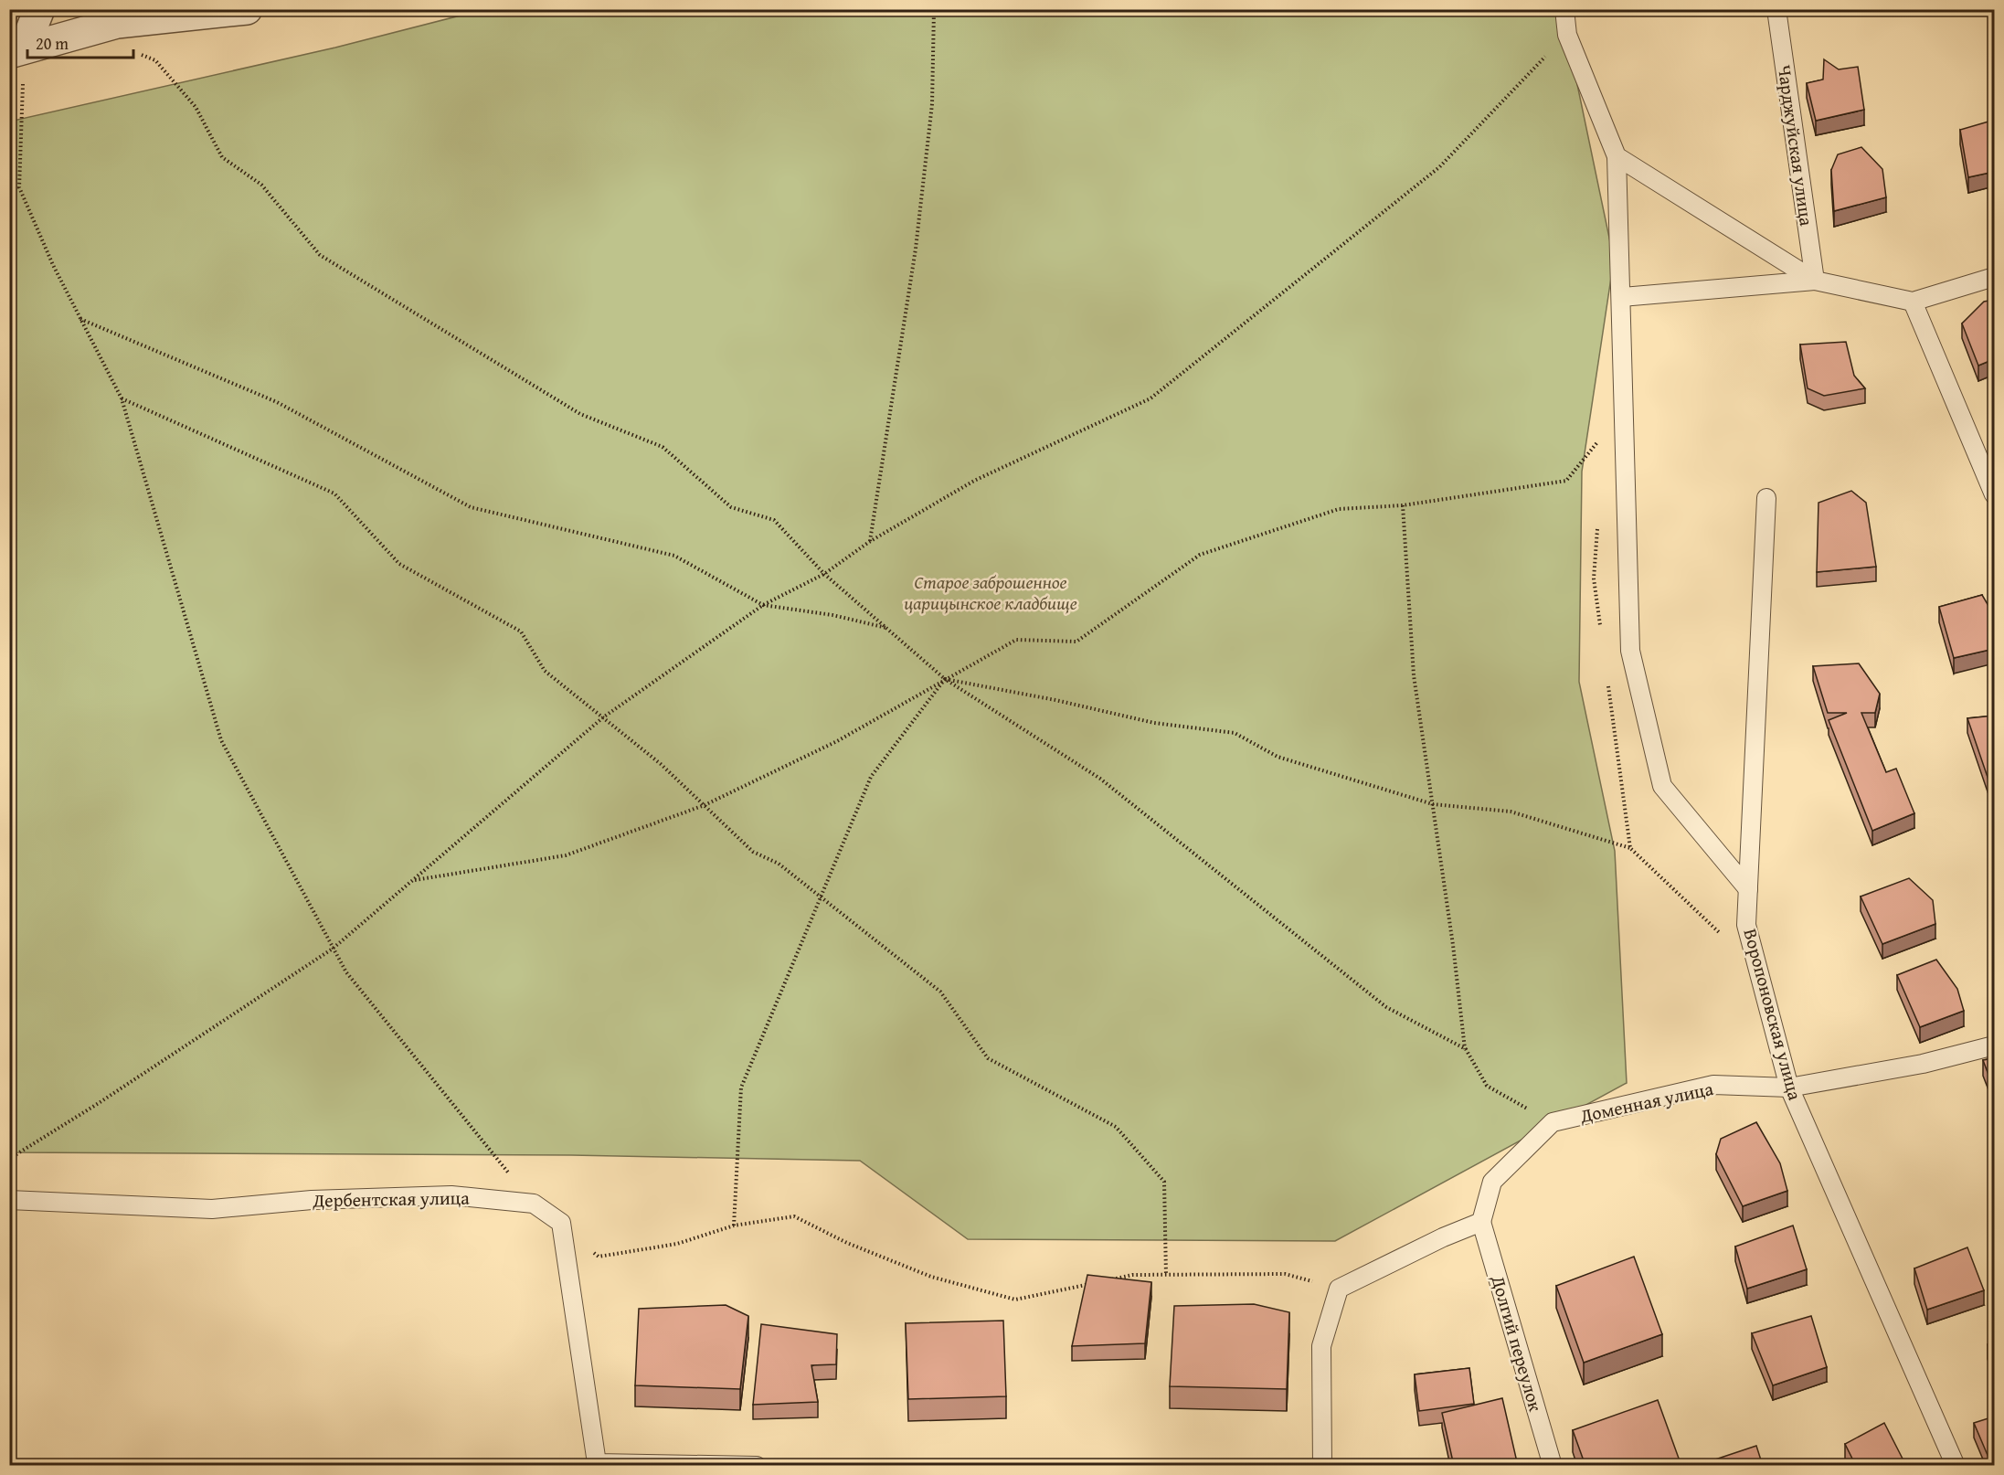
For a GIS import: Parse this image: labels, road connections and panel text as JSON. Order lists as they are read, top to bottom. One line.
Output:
{"streets":{"lane":["Чарджуйская улица","Воропоновская улица","Доменная улица","Дербентская улица","Долгий переулок"]},"crossings":[["Воропоновская улица","Доменная улица"]],"parks":["Старое заброшенное царицынское кладбище"],"scale_bar":"20 m"}
